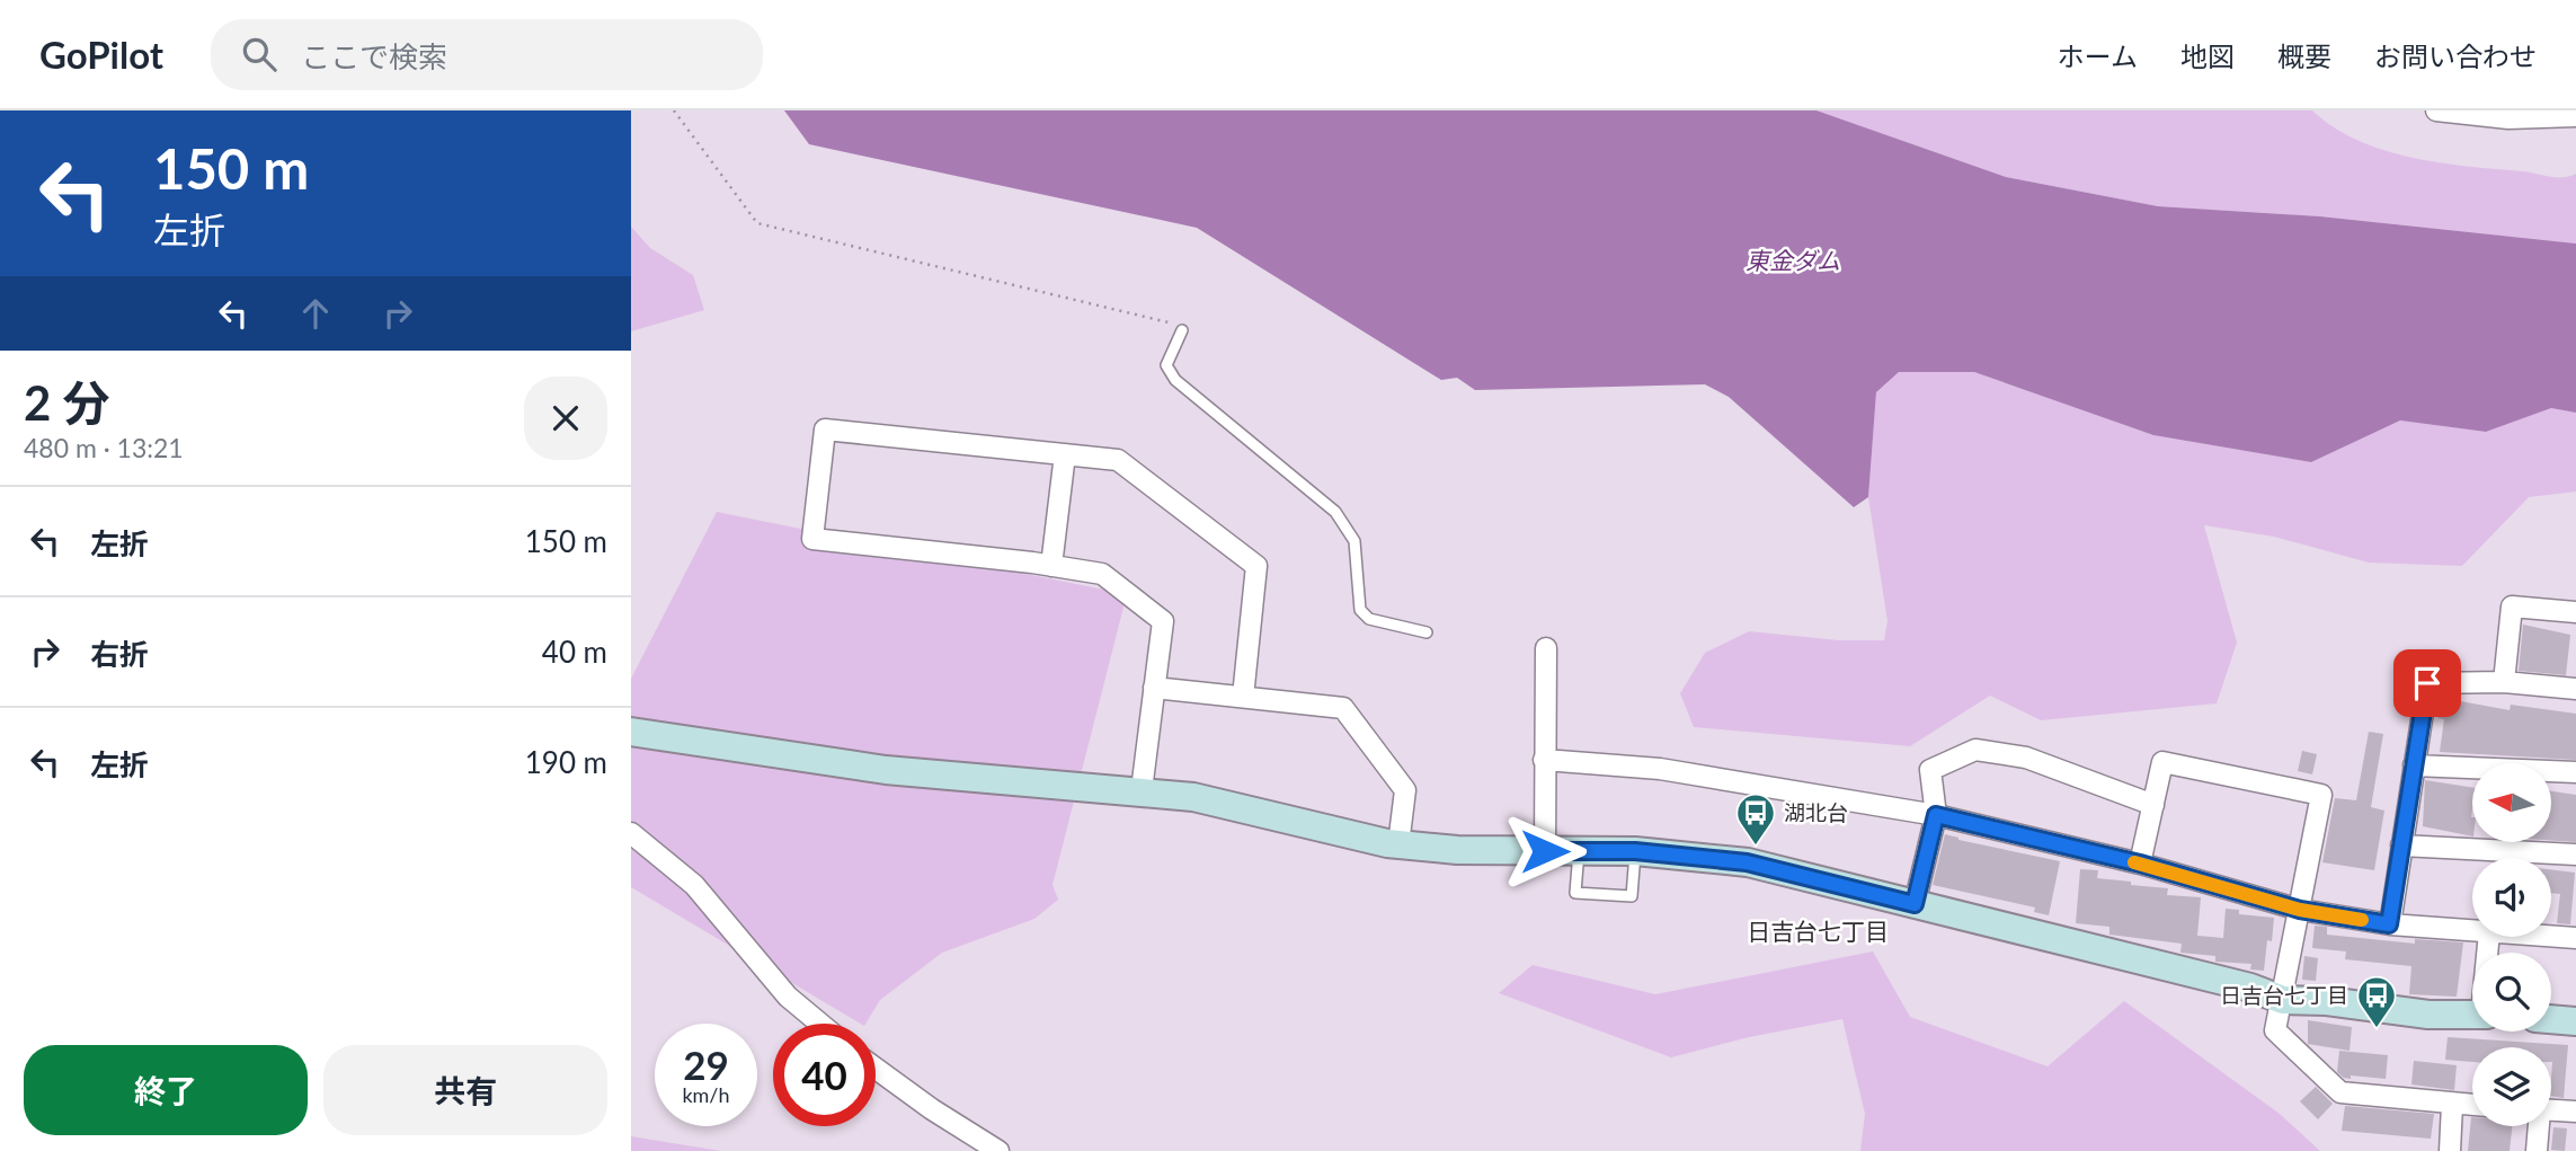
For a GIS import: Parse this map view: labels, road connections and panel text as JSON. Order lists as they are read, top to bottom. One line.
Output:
{"districts":["日吉台七丁目"],"water":["東金ダム"],"places":{"bus stop":["湖北台","日吉台七丁目"]},"north":"left","page":{"header":"GoPilot","search":"ここで検索","nav":["ホーム","地図","概要","お問い合わせ"],"turn":["150 m","左折"],"heading":["2 分","480 m · 13:21"],"list":[{"name":"左折","value":"150 m"},{"name":"右折","value":"40 m"},{"name":"左折","value":"190 m"}],"speed":"29 km/h","limit":"40","buttons":["終了","共有"]}}
